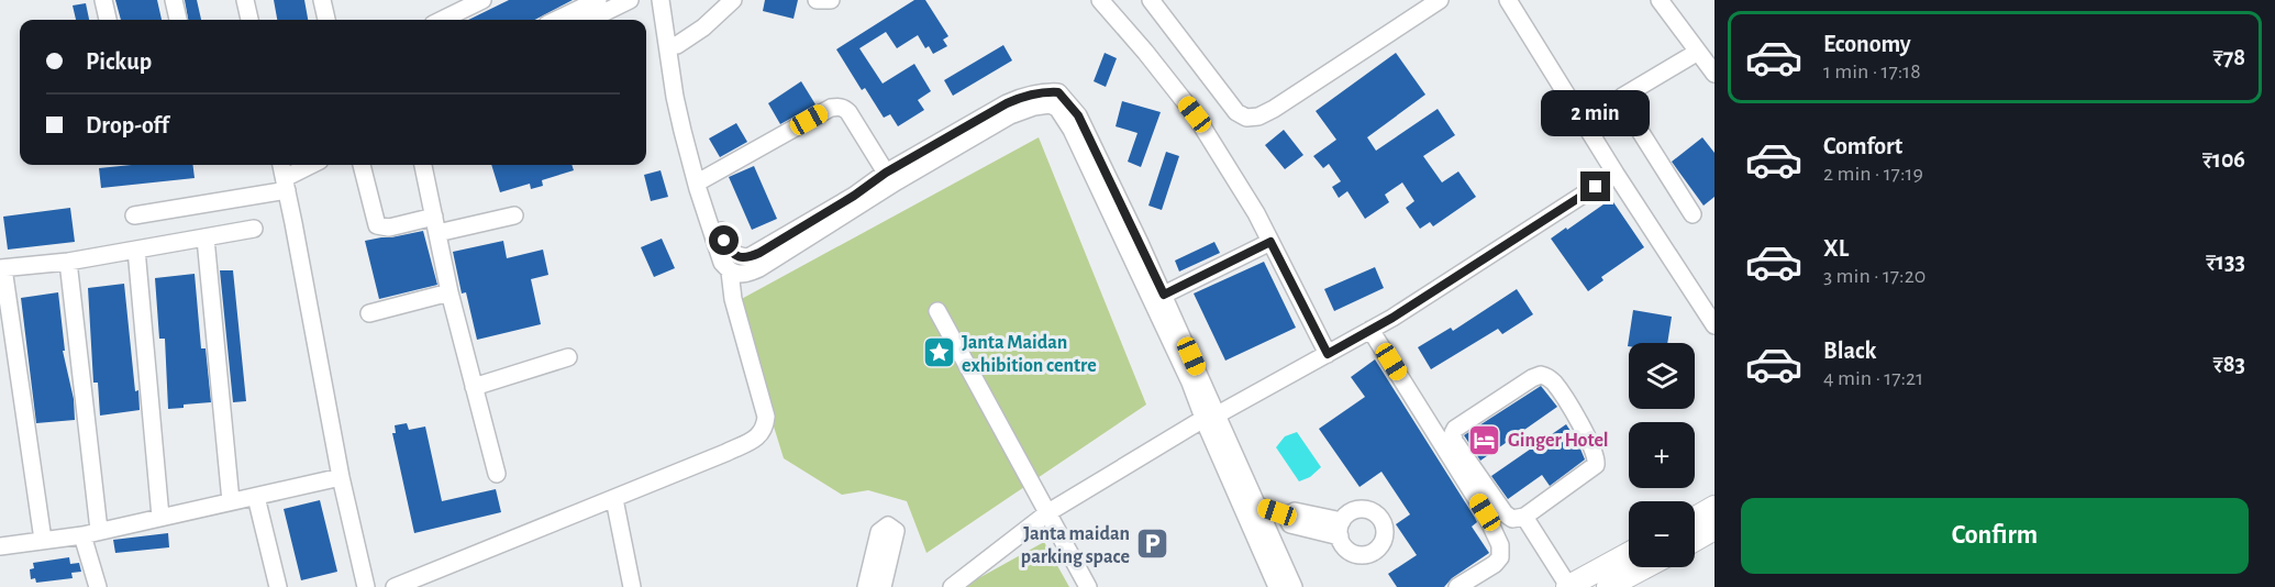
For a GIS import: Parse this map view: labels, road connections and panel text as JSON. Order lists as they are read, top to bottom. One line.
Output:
{"places":{"place":["Janta Maidan exhibition centre"],"hotel":["Ginger Hotel"],"parking":["Janta maidan parking space"]},"page":{"list":[{"name":"Economy","note":"1 min · 17:18","value":"₹78"},{"name":"Comfort","note":"2 min · 17:19","value":"₹106"},{"name":"XL","note":"3 min · 17:20","value":"₹133"},{"name":"Black","note":"4 min · 17:21","value":"₹83"}],"banner":["Pickup","Drop-off"],"bubble":"2 min","map_buttons":["+","−"],"buttons":"Confirm"}}
